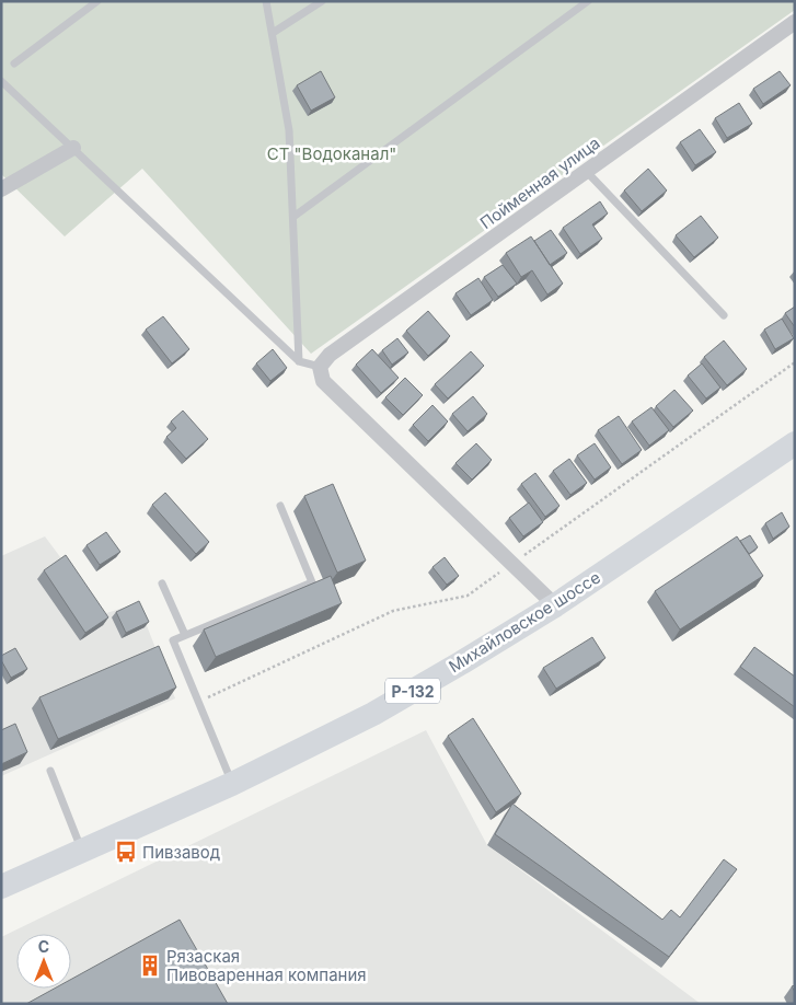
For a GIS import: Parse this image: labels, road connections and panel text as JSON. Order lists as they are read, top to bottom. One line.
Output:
{"streets":{"main road":["Михайловское шоссе","Р-132"],"street":["Пойменная улица"]},"parks":["СТ \"Водоканал\""],"places":{"bus stop":["Пивзавод"],"building":["Рязаская Пивоваренная компания"]},"north":"top"}
